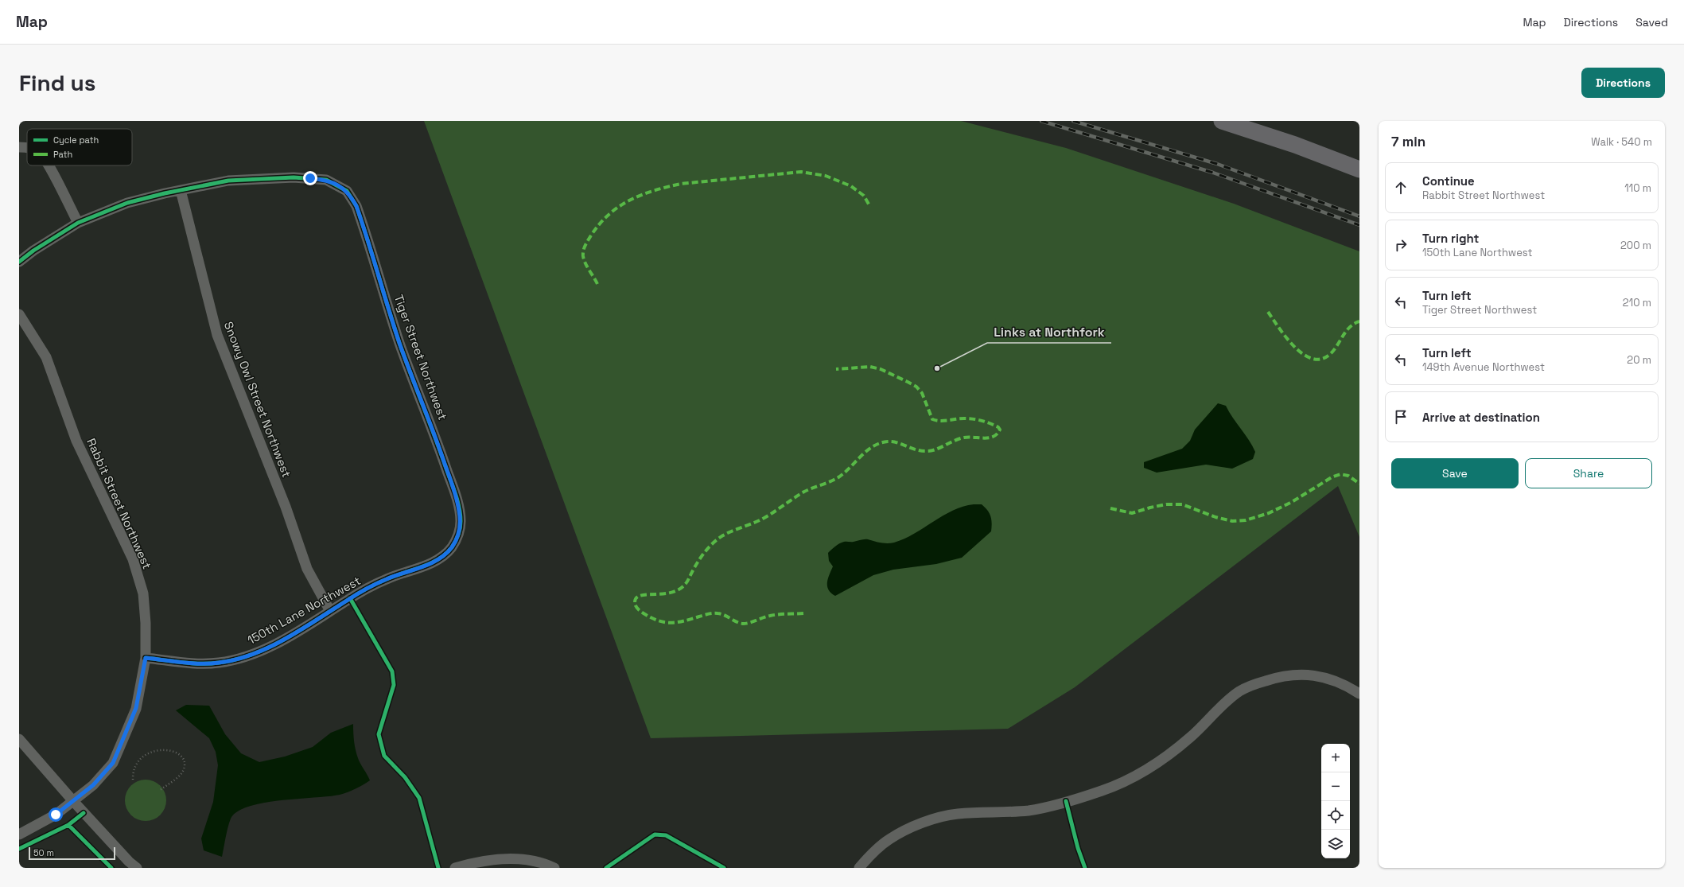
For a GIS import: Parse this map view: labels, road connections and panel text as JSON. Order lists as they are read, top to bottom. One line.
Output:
{"streets":{"street":["Tiger Street Northwest","Snowy Owl Street Northwest","Rabbit Street Northwest","150th Lane Northwest"]},"crossings":[["Tiger Street Northwest","Snowy Owl Street Northwest"],["Tiger Street Northwest","150th Lane Northwest"],["Snowy Owl Street Northwest","150th Lane Northwest"],["Rabbit Street Northwest","150th Lane Northwest"]],"places":["Links at Northfork"],"legend":["Cycle path","Path"],"scale_bar":"50 m","page":{"header":"Map","nav":["Map","Directions","Saved"],"buttons":["Directions",["Save","Share"]],"title":"Find us","heading":["7 min","Walk · 540 m"],"list":[["Continue","Rabbit Street Northwest","110 m"],["Turn right","150th Lane Northwest","200 m"],["Turn left","Tiger Street Northwest","210 m"],["Turn left","149th Avenue Northwest","20 m"],"Arrive at destination"],"map_buttons":["+","−"],"scale":"50 m"}}
